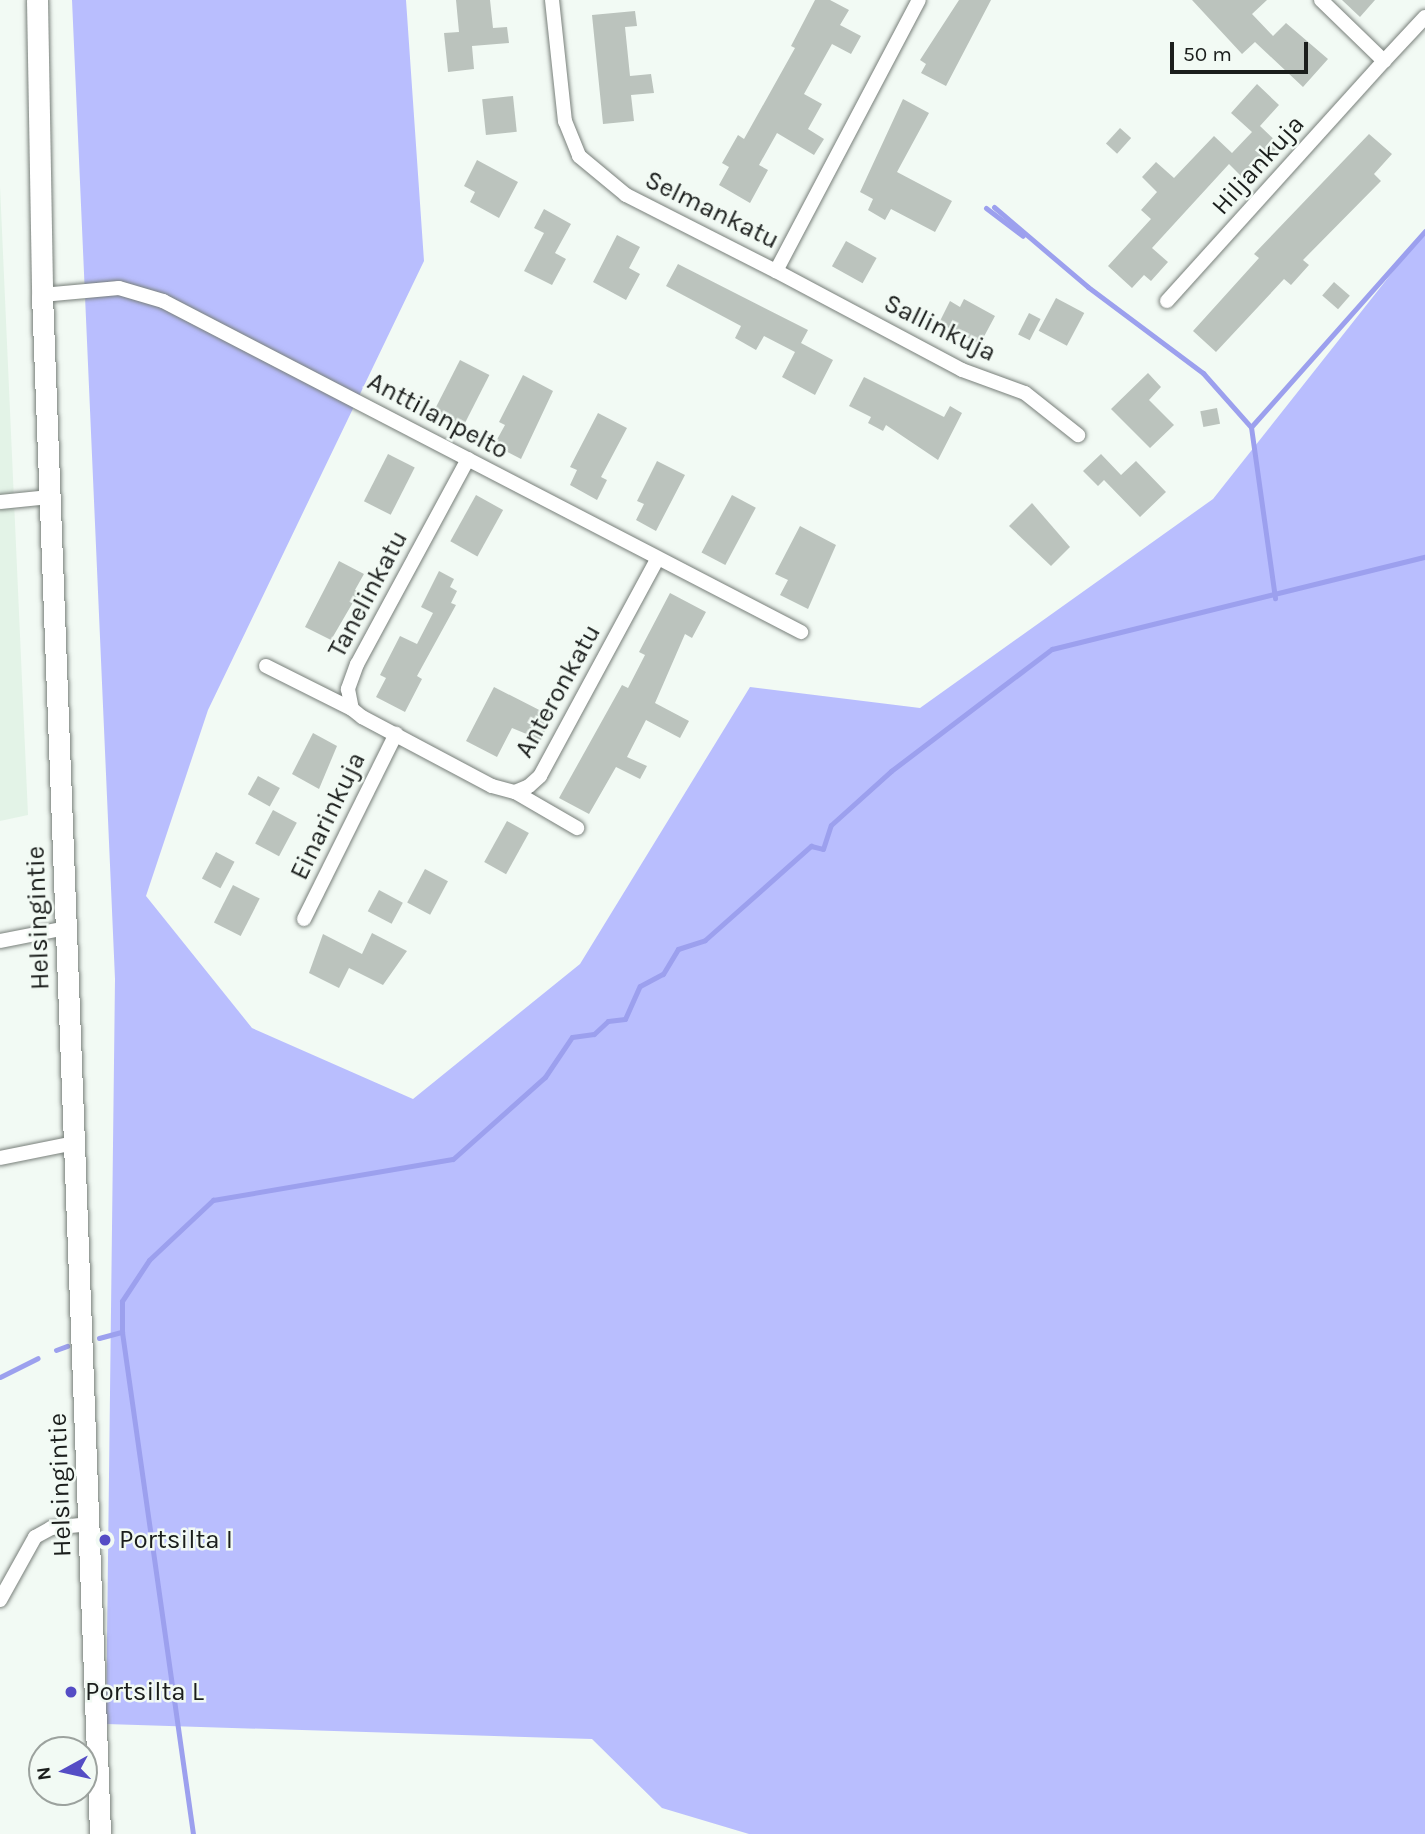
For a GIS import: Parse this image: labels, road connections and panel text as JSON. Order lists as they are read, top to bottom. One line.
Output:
{"streets":{"main road":["Helsingintie"],"street":["Hiljankuja","Selmankatu","Sallinkuja","Anttilanpelto","Tanelinkatu","Anteronkatu","Einarinkuja"]},"crossings":[["Selmankatu","Sallinkuja"],["Anttilanpelto","Tanelinkatu"],["Anttilanpelto","Anteronkatu"],["Anttilanpelto","Helsingintie"],["Anteronkatu","Einarinkuja"]],"places":["Portsilta I","Portsilta L"],"scale_bar":"50 m","north":"left"}
